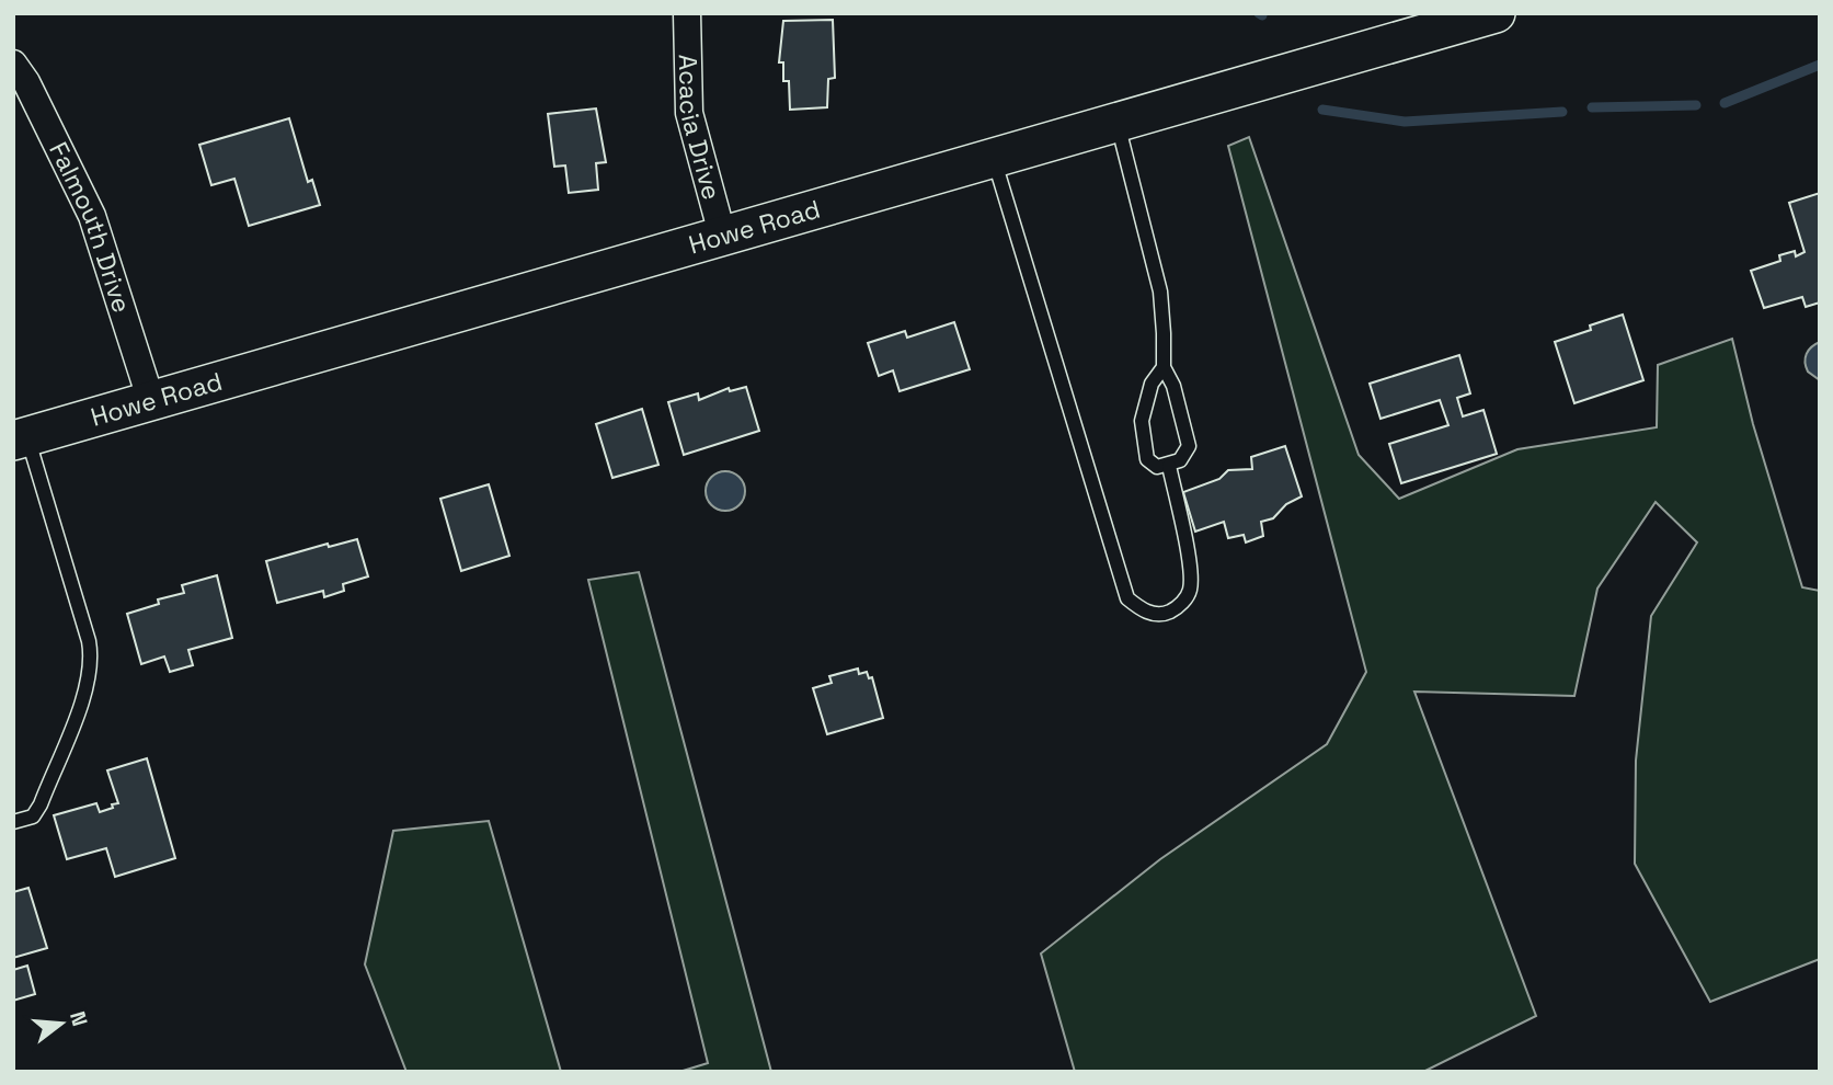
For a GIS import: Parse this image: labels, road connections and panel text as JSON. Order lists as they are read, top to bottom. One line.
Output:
{"streets":{"street":["Acacia Drive","Falmouth Drive","Howe Road"]},"crossings":[["Acacia Drive","Howe Road"],["Falmouth Drive","Howe Road"]],"north":"right"}
